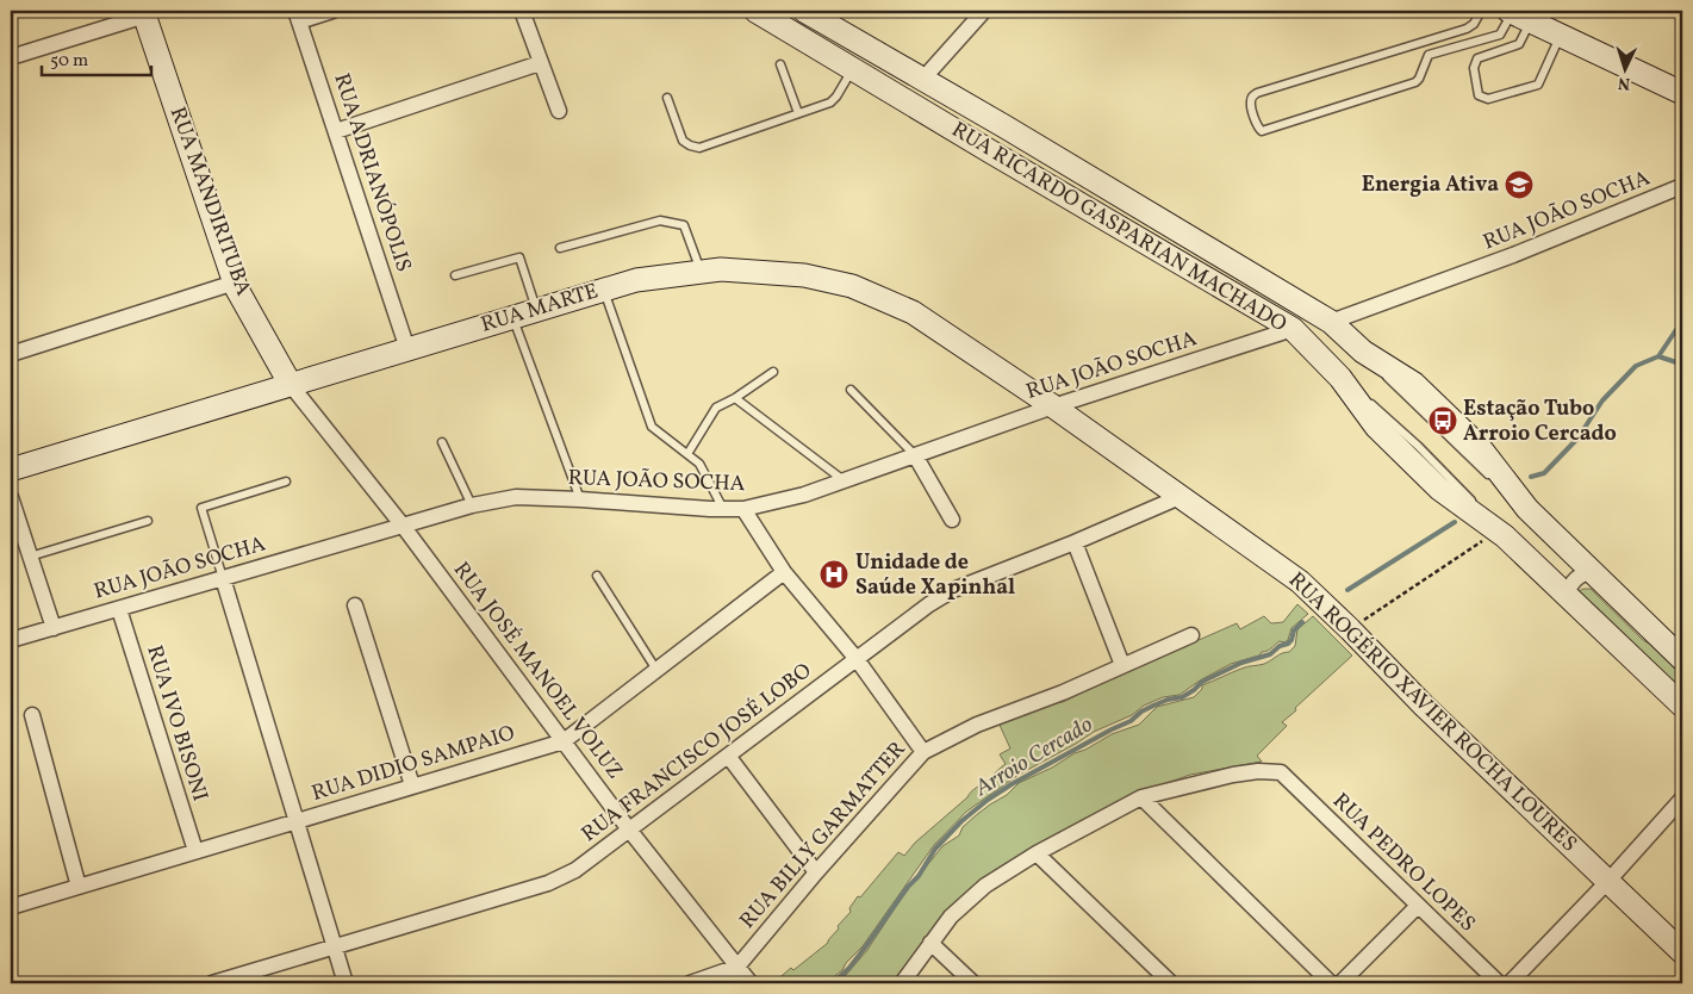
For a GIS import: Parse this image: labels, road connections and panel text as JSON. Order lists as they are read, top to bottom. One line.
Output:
{"streets":{"street":["RUA ADRIANÓPOLIS","RUA MANDIRITUBA","RUA JOÃO SOCHA","RUA RICARDO GASPARIAN MACHADO","RUA MARTE","RUA JOSÉ MANOEL VOLUZ","RUA ROGÉRIO XAVIER ROCHA LOURES","RUA IVO BISONI","RUA FRANCISCO JOSÉ LOBO","RUA DIDIO SAMPAIO","RUA BILLY GARMATTER","RUA PEDRO LOPES"]},"crossings":[["RUA ADRIANÓPOLIS","RUA MARTE"],["RUA MANDIRITUBA","RUA MARTE"],["RUA MANDIRITUBA","RUA JOSÉ MANOEL VOLUZ"],["RUA JOÃO SOCHA","RUA RICARDO GASPARIAN MACHADO"],["RUA JOÃO SOCHA","RUA MARTE"],["RUA JOÃO SOCHA","RUA JOSÉ MANOEL VOLUZ"],["RUA JOÃO SOCHA","RUA ROGÉRIO XAVIER ROCHA LOURES"],["RUA JOÃO SOCHA","RUA IVO BISONI"],["RUA MARTE","RUA JOSÉ MANOEL VOLUZ"],["RUA MARTE","RUA ROGÉRIO XAVIER ROCHA LOURES"],["RUA JOSÉ MANOEL VOLUZ","RUA FRANCISCO JOSÉ LOBO"],["RUA JOSÉ MANOEL VOLUZ","RUA DIDIO SAMPAIO"],["RUA JOSÉ MANOEL VOLUZ","RUA BILLY GARMATTER"],["RUA ROGÉRIO XAVIER ROCHA LOURES","RUA FRANCISCO JOSÉ LOBO"],["RUA IVO BISONI","RUA DIDIO SAMPAIO"]],"water":["Arroio Cercado"],"places":{"school or university":["Energia Ativa"],"bus stop":["Estação Tubo Arroio Cercado"],"hospital":["Unidade de Saúde Xapinhal"]},"scale_bar":"50 m","north":"bottom"}
